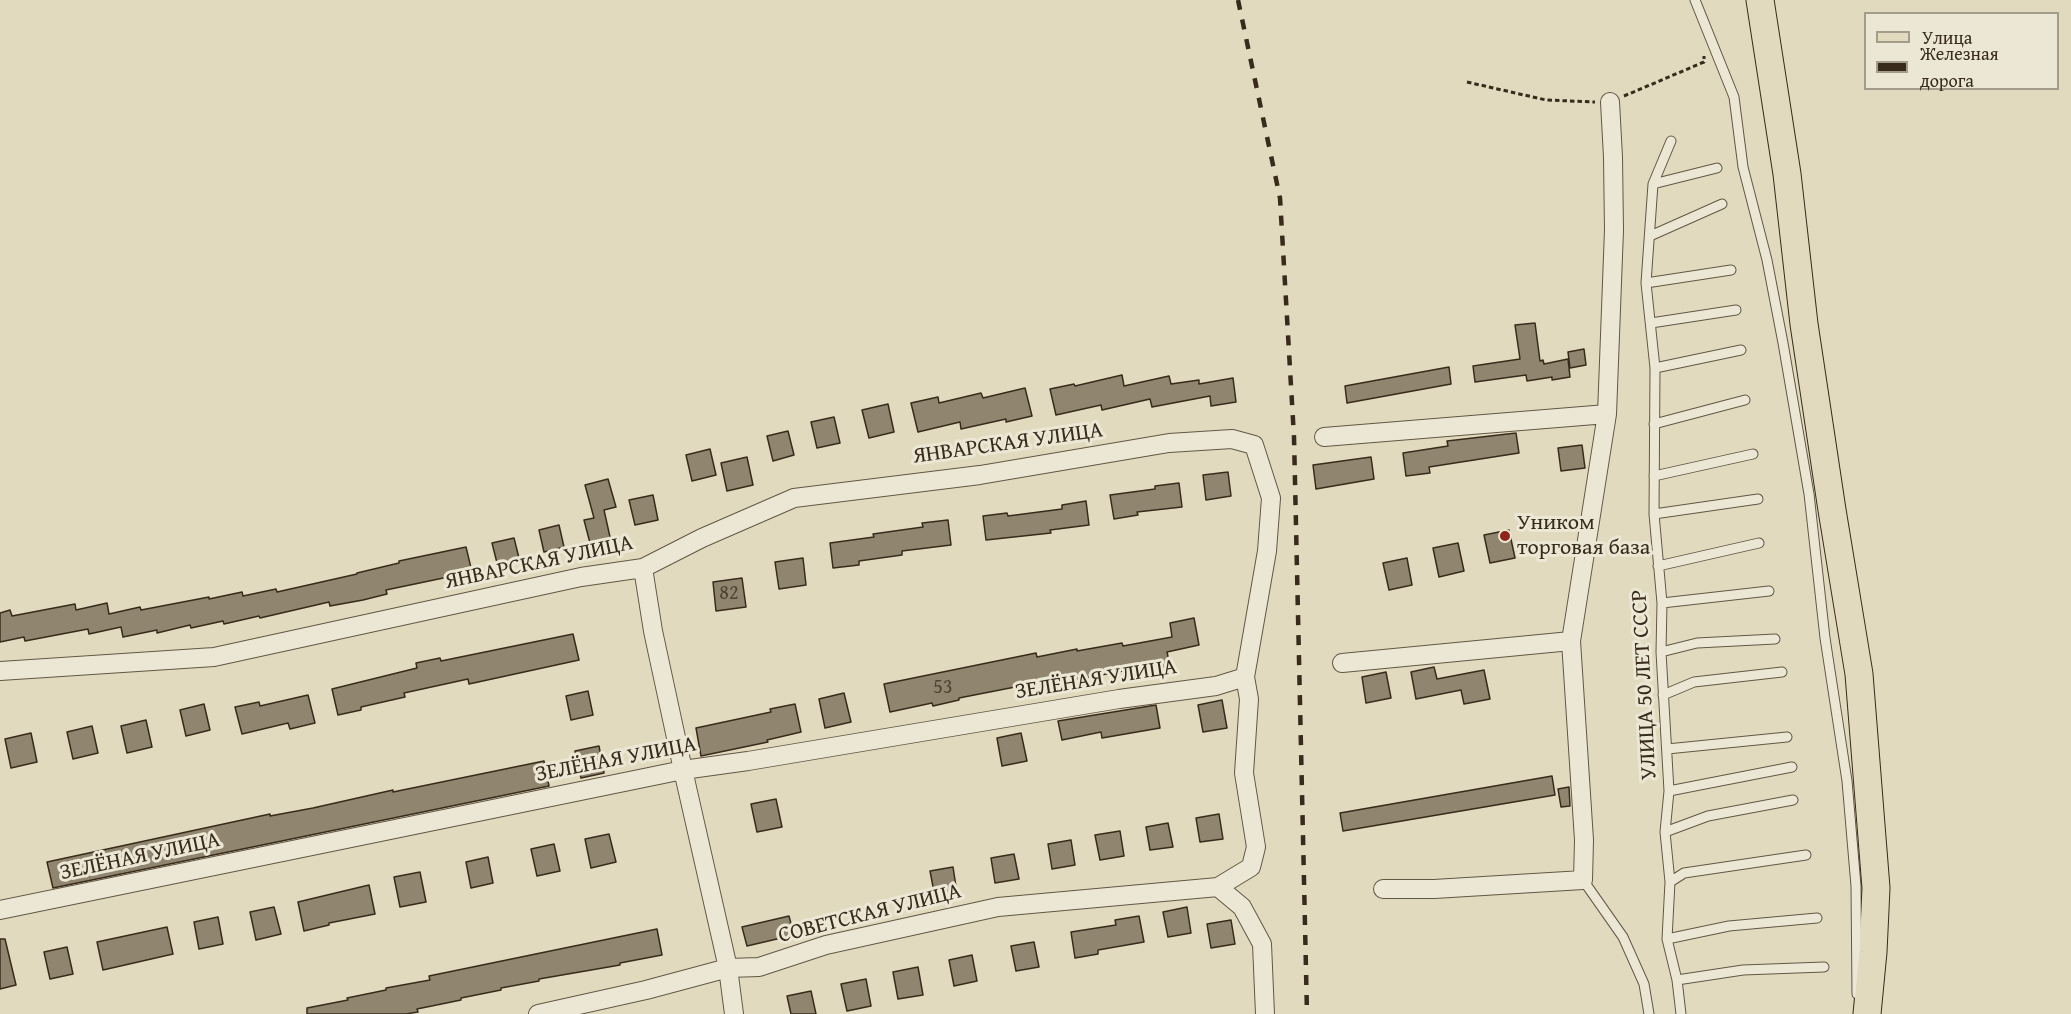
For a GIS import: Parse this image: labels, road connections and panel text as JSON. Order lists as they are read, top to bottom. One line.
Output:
{"streets":{"street":["ЯНВАРСКАЯ УЛИЦА","ЗЕЛЁНАЯ УЛИЦА","СОВЕТСКАЯ УЛИЦА"],"lane":["УЛИЦА 50 ЛЕТ СССР"]},"crossings":[["ЯНВАРСКАЯ УЛИЦА","ЗЕЛЁНАЯ УЛИЦА"]],"places":["Уником торговая база"],"house_numbers":["82","53"],"legend":["Улица","Железная дорога"]}
